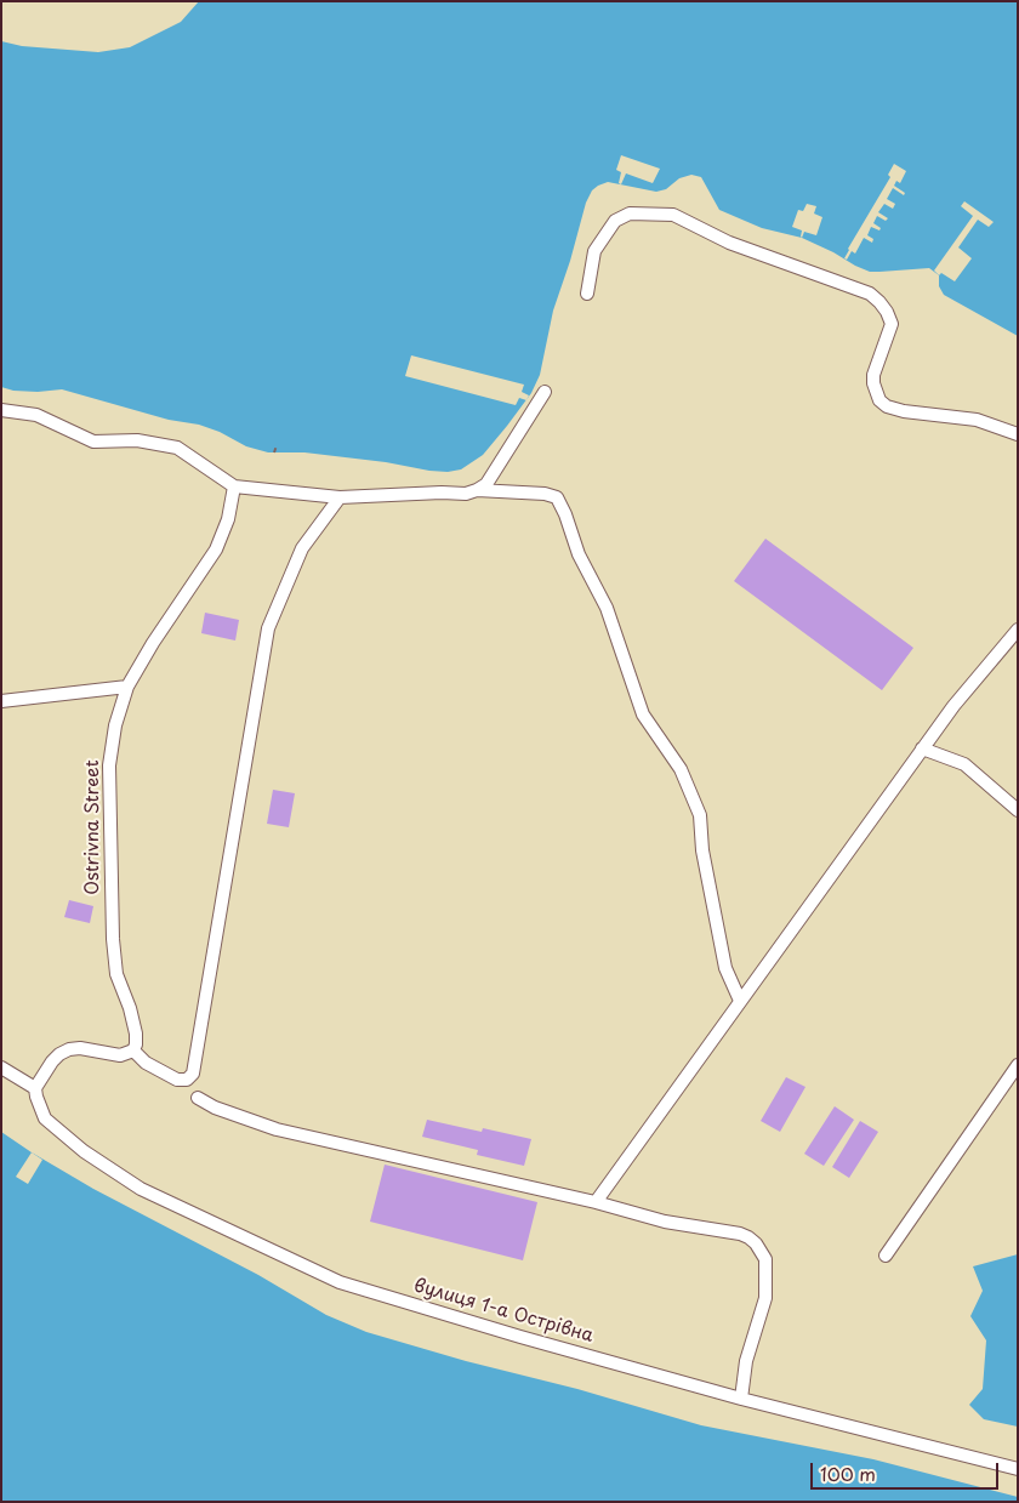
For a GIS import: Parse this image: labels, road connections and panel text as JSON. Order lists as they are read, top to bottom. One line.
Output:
{"streets":{"street":["Ostrivna Street","вулиця 1-а Острівна"]},"scale_bar":"100 m"}
